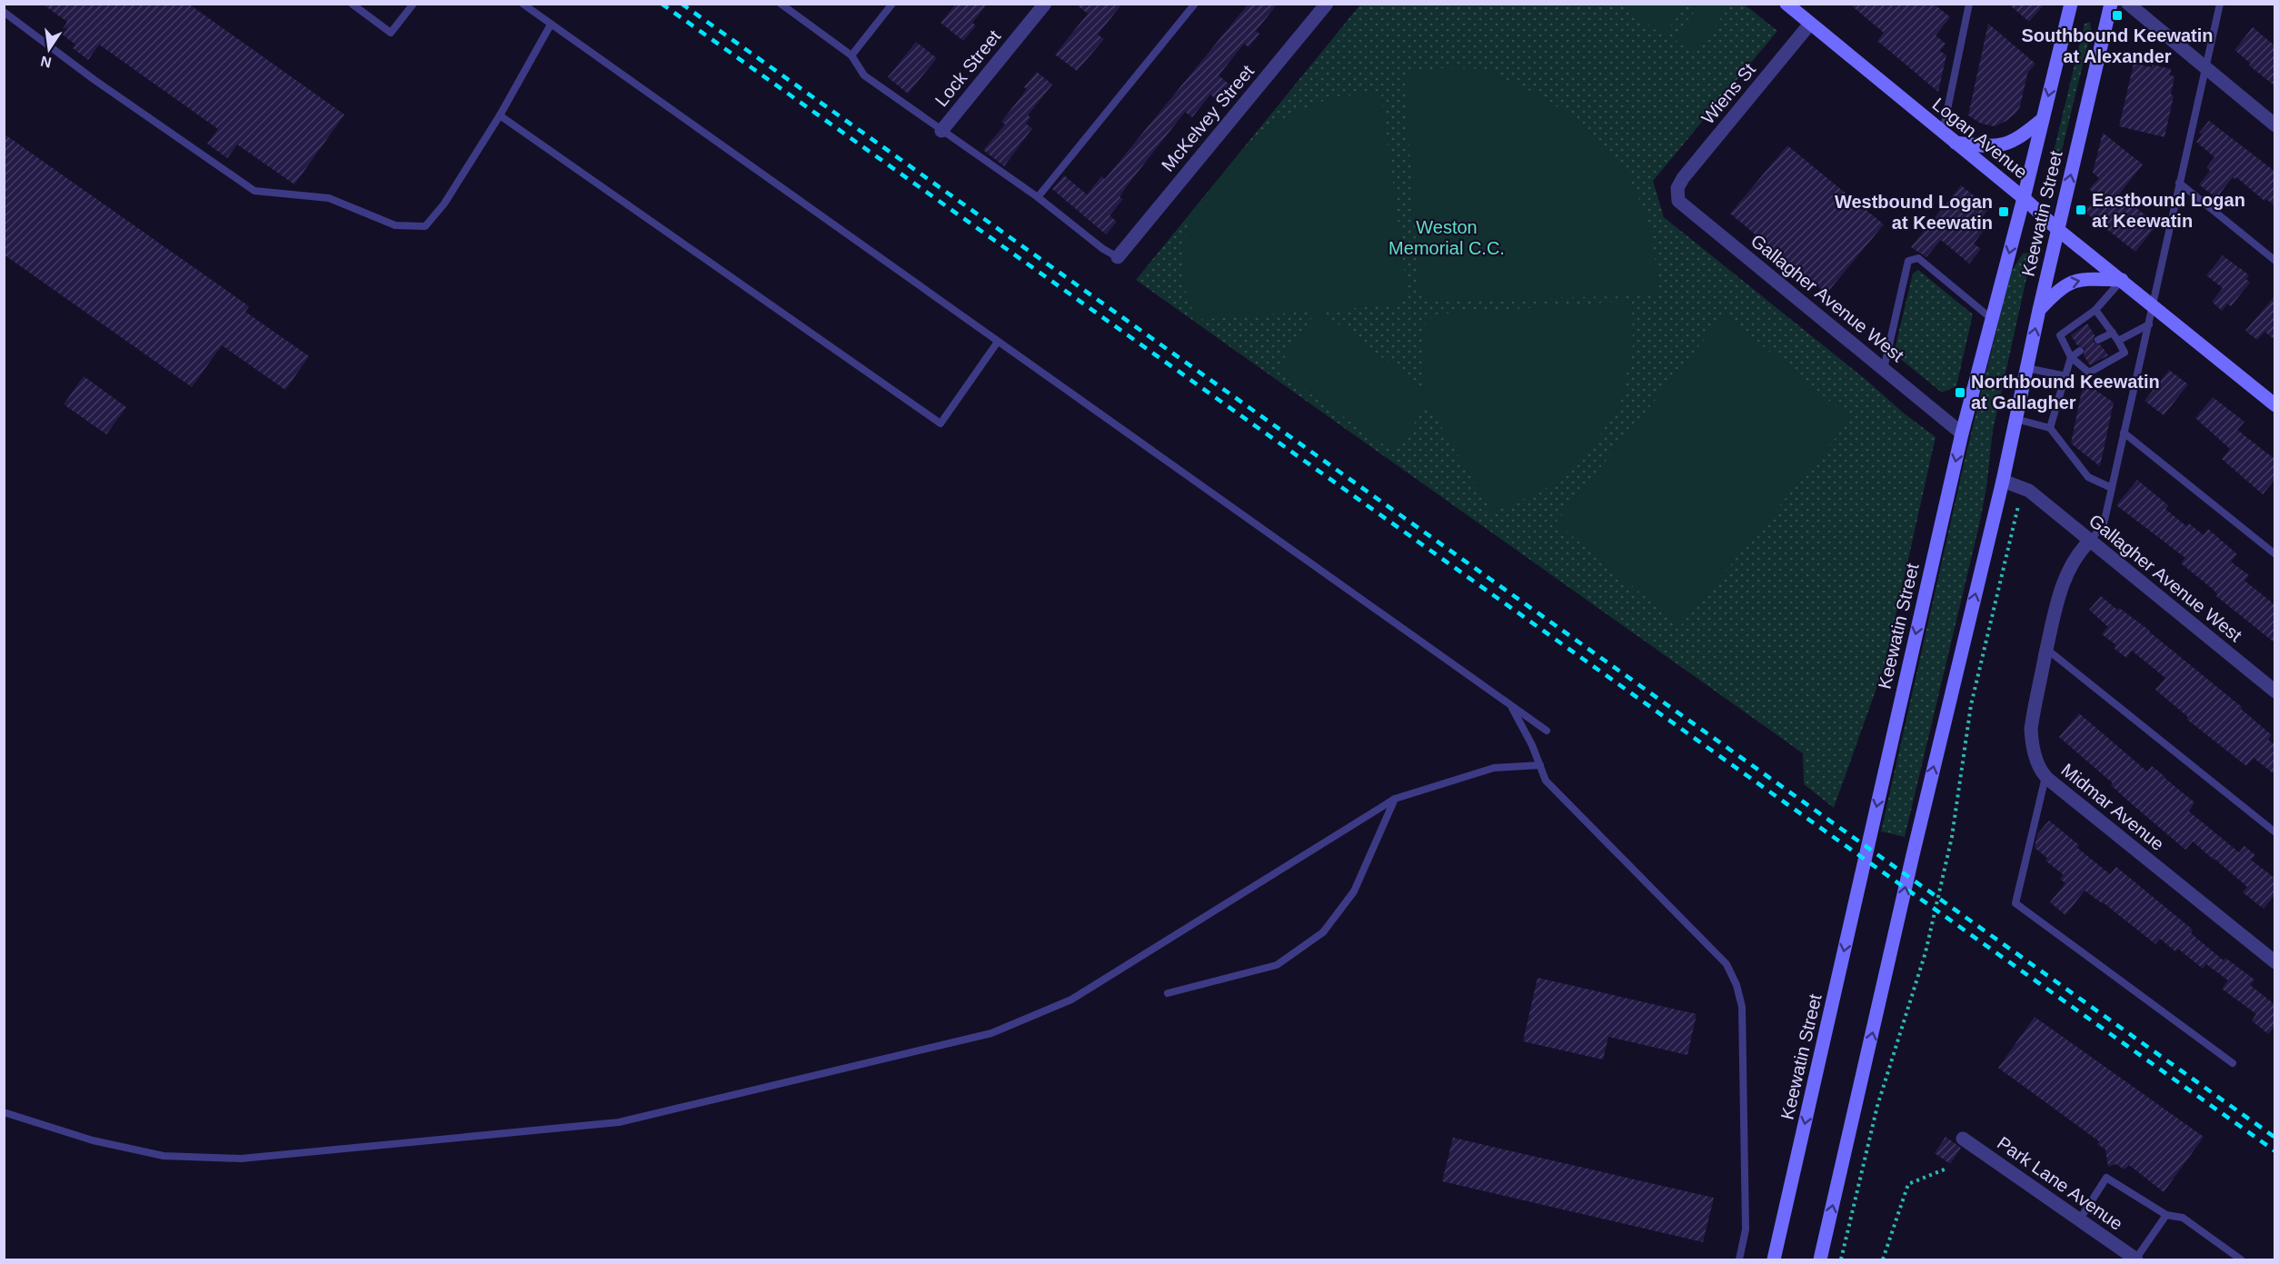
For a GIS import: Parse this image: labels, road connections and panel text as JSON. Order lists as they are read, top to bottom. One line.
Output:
{"streets":{"main road":["Logan Avenue","Keewatin Street"],"street":["Lock Street","Wiens St","McKelvey Street","Gallagher Avenue West","Midmar Avenue","Park Lane Avenue"]},"crossings":[["Wiens St","Logan Avenue"],["Wiens St","Gallagher Avenue West"],["Logan Avenue","Keewatin Street"],["Keewatin Street","Gallagher Avenue West"],["Gallagher Avenue West","Midmar Avenue"]],"parks":["Weston Memorial C.C."],"places":{"transit":["Southbound Keewatin at Alexander","Eastbound Logan at Keewatin","Westbound Logan at Keewatin","Northbound Keewatin at Gallagher"]},"north":"bottom"}
